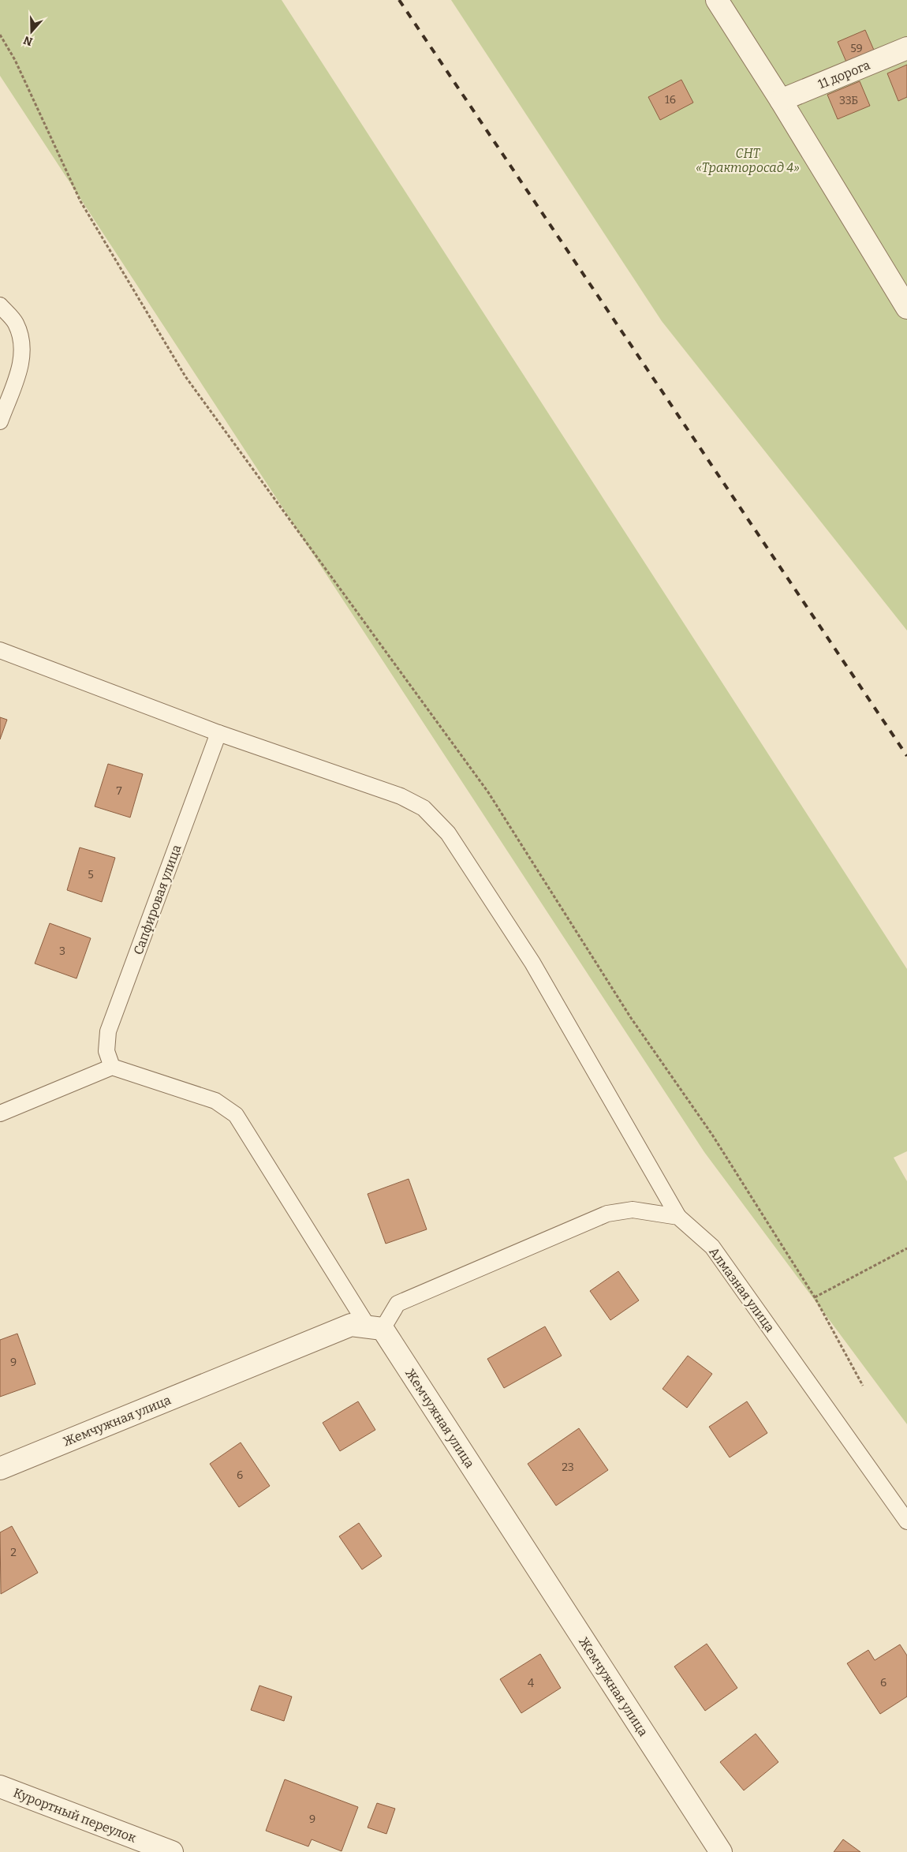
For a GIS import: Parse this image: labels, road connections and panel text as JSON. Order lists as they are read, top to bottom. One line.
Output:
{"streets":{"street":["11 дорога","Жемчужная улица","Курортный переулок"],"lane":["Сапфировая улица","Алмазная улица"]},"parks":["СНТ «Тракторосад 4»"],"house_numbers":["59","16","33Б","7","5","3","9","23","6","2","6","4","9"],"north":"bottom"}
